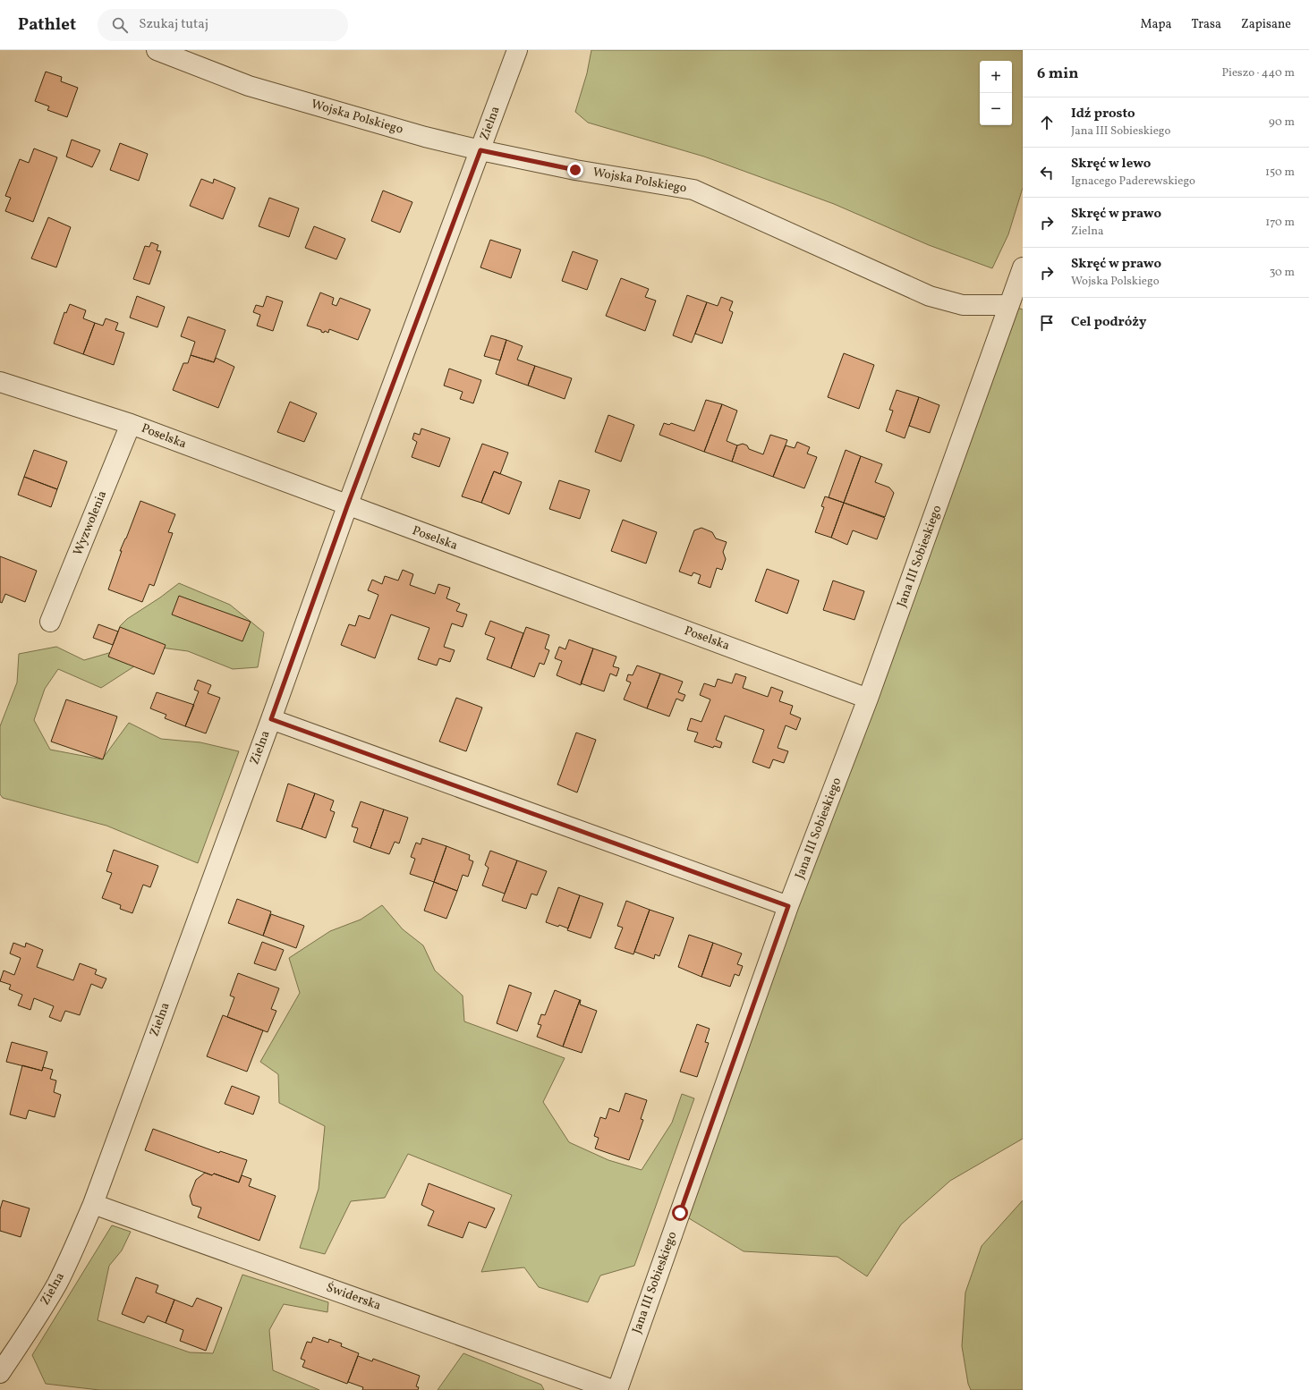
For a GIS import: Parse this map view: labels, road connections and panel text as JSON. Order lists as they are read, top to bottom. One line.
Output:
{"streets":{"street":["Wojska Polskiego","Zielna","Poselska","Wyzwolenia","Jana III Sobieskiego","Świderska"]},"crossings":[["Wojska Polskiego","Zielna"],["Wojska Polskiego","Jana III Sobieskiego"],["Zielna","Poselska"],["Zielna","Świderska"],["Poselska","Wyzwolenia"],["Poselska","Jana III Sobieskiego"]],"page":{"header":"Pathlet","search":"Szukaj tutaj","nav":["Mapa","Trasa","Zapisane"],"heading":["6 min","Pieszo · 440 m"],"map_buttons":["+","−"],"list":[["Idź prosto","Jana III Sobieskiego","90 m"],["Skręć w lewo","Ignacego Paderewskiego","150 m"],["Skręć w prawo","Zielna","170 m"],["Skręć w prawo","Wojska Polskiego","30 m"],"Cel podróży"]}}
